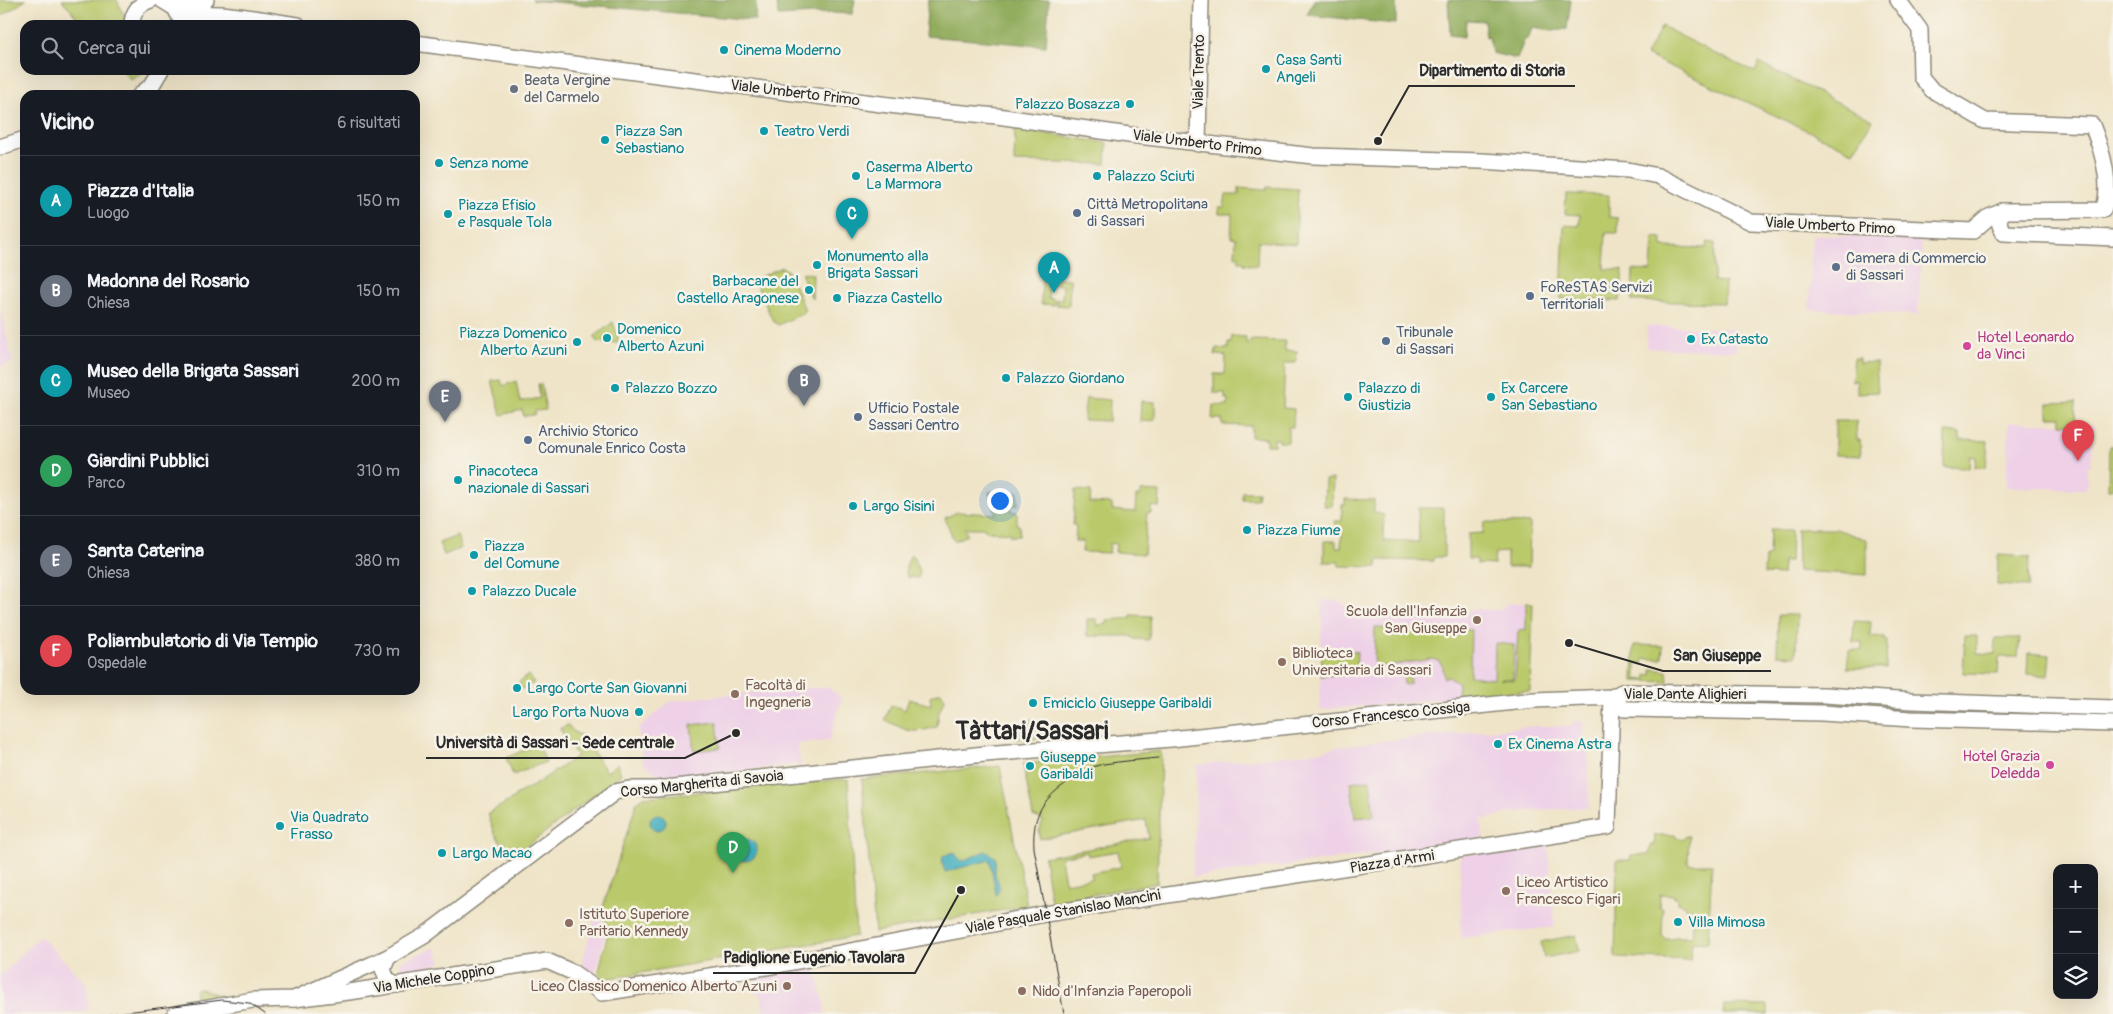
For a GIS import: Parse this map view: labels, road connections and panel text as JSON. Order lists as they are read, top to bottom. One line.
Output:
{"streets":{"main road":["Viale Trento","Viale Umberto Primo","Viale Dante Alighieri","Corso Francesco Cossiga","Corso Margherita di Savoia","Piazza d'Armi","Viale Pasquale Stanislao Mancini","Via Michele Coppino"]},"crossings":[["Viale Trento","Viale Umberto Primo"],["Viale Dante Alighieri","Corso Francesco Cossiga"],["Viale Dante Alighieri","Piazza d'Armi"],["Corso Francesco Cossiga","Corso Margherita di Savoia"],["Corso Francesco Cossiga","Piazza d'Armi"],["Corso Margherita di Savoia","Via Michele Coppino"],["Piazza d'Armi","Viale Pasquale Stanislao Mancini"],["Viale Pasquale Stanislao Mancini","Via Michele Coppino"]],"districts":["Tàttari/Sassari"],"places":["Cinema Moderno","Casa Santi Angeli","Beata Vergine del Carmelo","Palazzo Bosazza","Teatro Verdi","Piazza San Sebastiano","Dipartimento di Storia","Senza nome","Caserma Alberto La Marmora","Palazzo Sciuti","Città Metropolitana di Sassari","Piazza Efisio e Pasquale Tola","Monumento alla Brigata Sassari","Camera di Commercio di Sassari","Barbacane del Castello Aragonese","FoReSTAS Servizi Territoriali","Piazza Castello","Domenico Alberto Azuni","Ex Catasto","Tribunale di Sassari","Piazza Domenico Alberto Azuni","Hotel Leonardo da Vinci","Palazzo Giordano","Palazzo Bozzo","Palazzo di Giustizia","Ex Carcere San Sebastiano","Ufficio Postale Sassari Centro","Archivio Storico Comunale Enrico Costa","Pinacoteca nazionale di Sassari","Largo Sisini","Piazza Fiume","Piazza del Comune","Palazzo Ducale","Scuola dell'Infanzia San Giuseppe","San Giuseppe","Biblioteca Universitaria di Sassari","Largo Corte San Giovanni","Facoltà di Ingegneria","Emiciclo Giuseppe Garibaldi","Largo Porta Nuova","Università di Sassari - Sede centrale","Ex Cinema Astra","Hotel Grazia Deledda","Giuseppe Garibaldi","Via Quadrato Frasso","Largo Macao","Padiglione Eugenio Tavolara","Liceo Artistico Francesco Figari","Villa Mimosa","Istituto Superiore Paritario Kennedy","Liceo Classico Domenico Alberto Azuni","Nido d'Infanzia Paperopoli"],"page":{"search":"Cerca qui","heading":["Vicino","6 risultati"],"list":[{"mark":"A","name":"Piazza d'Italia","note":"Luogo","value":"150 m"},{"mark":"B","name":"Madonna del Rosario","note":"Chiesa","value":"150 m"},{"mark":"C","name":"Museo della Brigata Sassari","note":"Museo","value":"200 m"},{"mark":"D","name":"Giardini Pubblici","note":"Parco","value":"310 m"},{"mark":"E","name":"Santa Caterina","note":"Chiesa","value":"380 m"},{"mark":"F","name":"Poliambulatorio di Via Tempio","note":"Ospedale","value":"730 m"}],"pins":["C","A","B","E","F","D"],"map_buttons":["+","−"]}}
